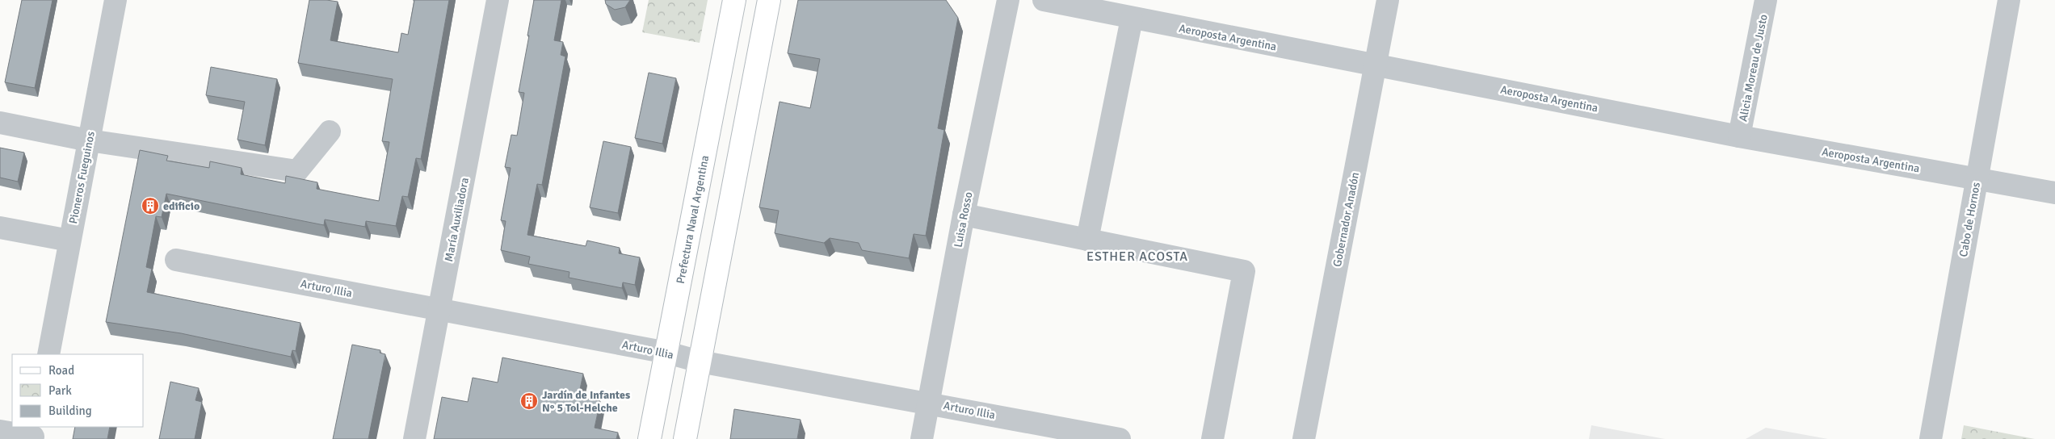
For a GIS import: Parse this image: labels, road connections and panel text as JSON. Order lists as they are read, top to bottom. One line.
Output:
{"streets":{"main road":["Prefectura Naval Argentina"],"street":["Aeroposta Argentina","Alicia Moreau de Justo","Pioneros Fueguinos","María Auxiliadora","Luisa Rosso","Gobernador Anadón","Cabo de Hornos","Arturo Illia"]},"crossings":[["Aeroposta Argentina","Alicia Moreau de Justo"],["Aeroposta Argentina","Gobernador Anadón"],["Aeroposta Argentina","Cabo de Hornos"],["María Auxiliadora","Arturo Illia"],["Prefectura Naval Argentina","Arturo Illia"],["Luisa Rosso","Arturo Illia"]],"districts":["ESTHER ACOSTA"],"places":{"building":["edificio","Jardín de Infantes N° 5 Tol-Helche"]},"legend":["Road","Park","Building"]}
